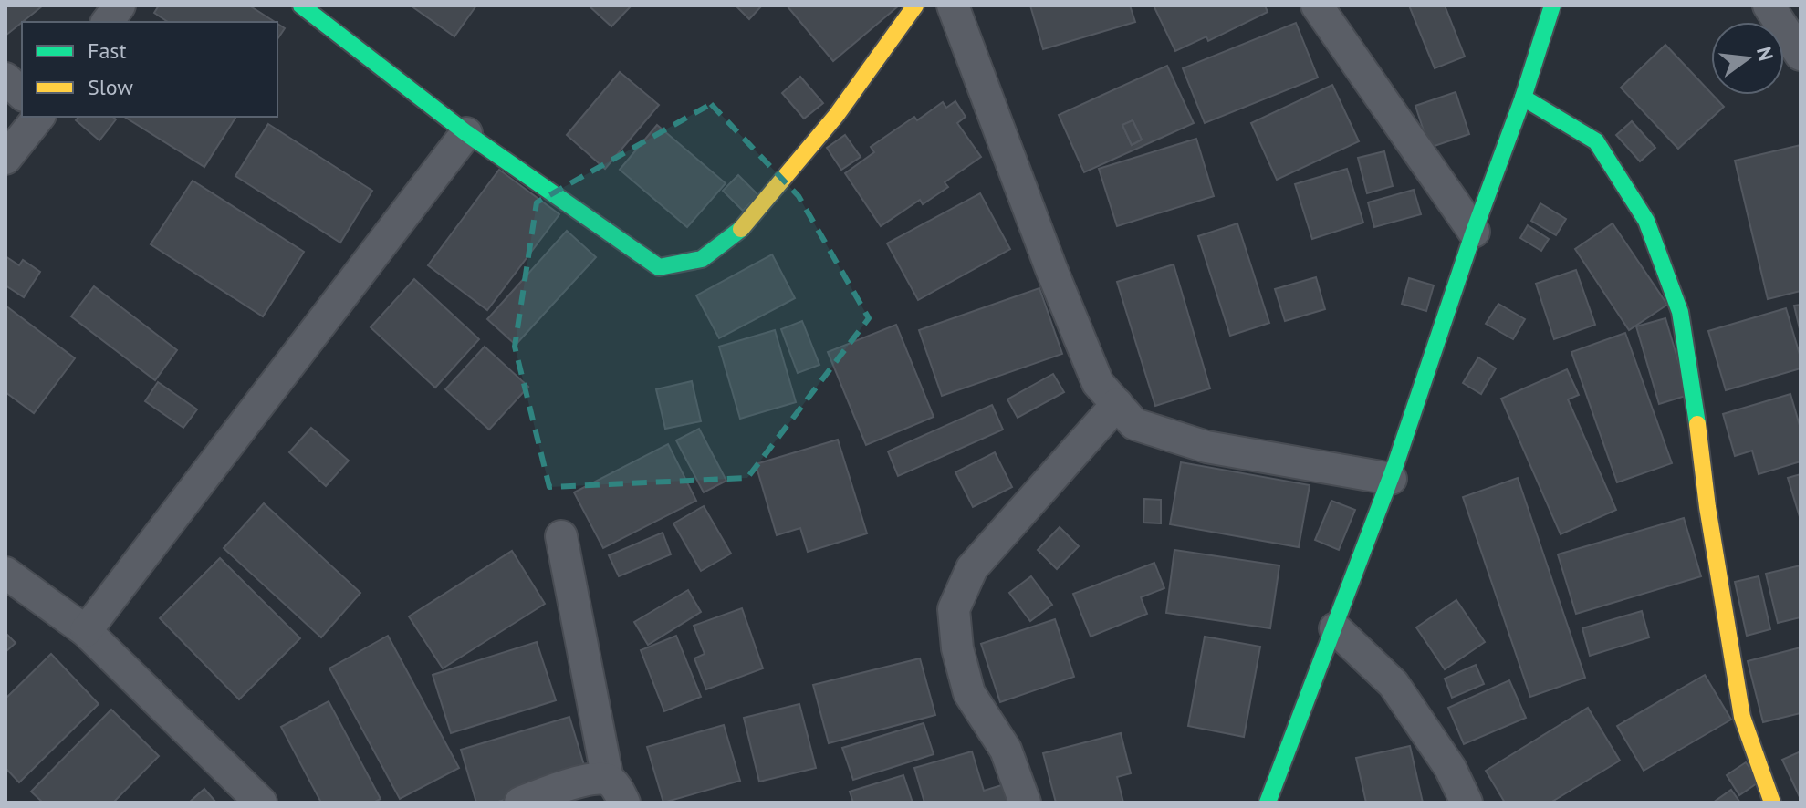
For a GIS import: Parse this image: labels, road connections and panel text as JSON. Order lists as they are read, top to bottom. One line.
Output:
{"legend":["Fast","Slow"],"north":"right"}
